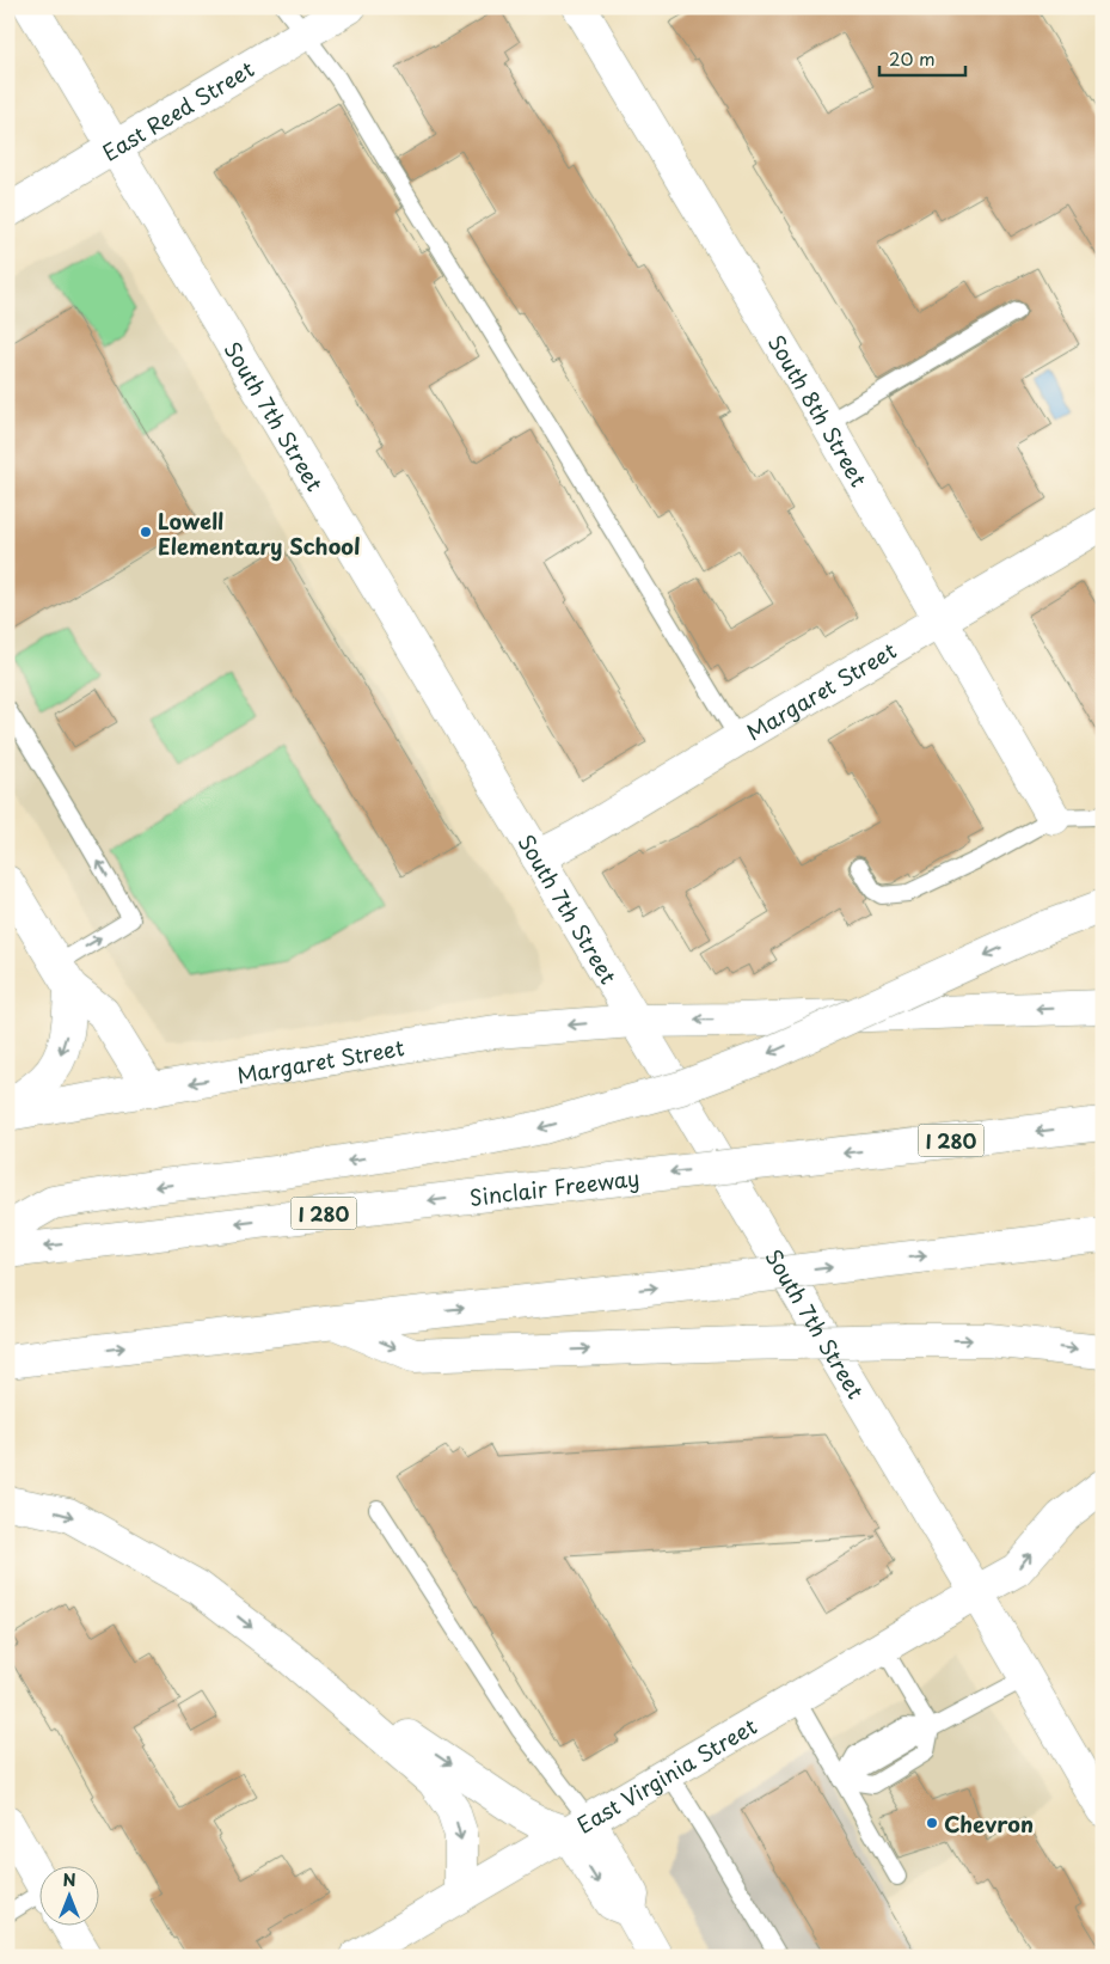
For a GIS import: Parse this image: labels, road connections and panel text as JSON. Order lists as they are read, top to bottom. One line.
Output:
{"streets":{"main road":["East Reed Street","South 8th Street","South 7th Street","Margaret Street","I 280","Sinclair Freeway","East Virginia Street"]},"crossings":[["East Reed Street","South 7th Street"],["South 8th Street","Margaret Street"],["South 7th Street","Margaret Street"],["South 7th Street","East Virginia Street"]],"places":["Lowell Elementary School","Chevron"],"scale_bar":"20 m","north":"top"}
